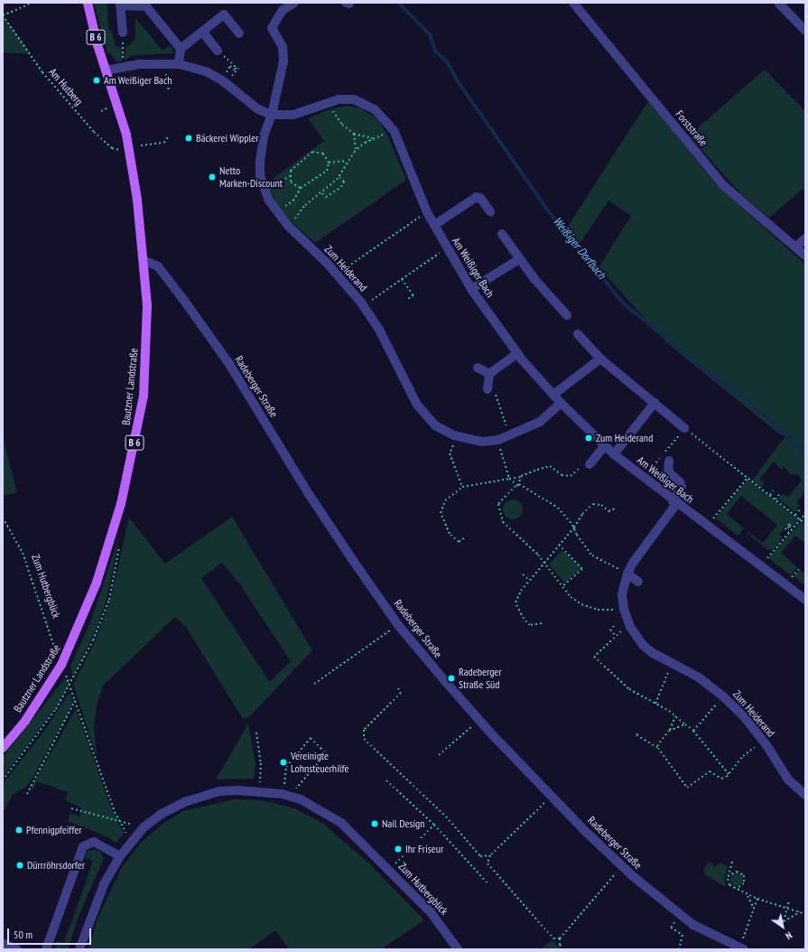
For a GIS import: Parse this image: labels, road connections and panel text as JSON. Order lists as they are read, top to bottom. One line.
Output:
{"streets":{"main road":["B 6","Bautzner Landstraße"],"street":["Forststraße","Am Weißiger Bach","Zum Heiderand","Radeberger Straße","Zum Hutbergblick"],"path":["Am Hutberg"]},"crossings":[["Am Hutberg","Bautzner Landstraße"],["Am Weißiger Bach","Zum Heiderand"],["Am Weißiger Bach","Bautzner Landstraße"],["Bautzner Landstraße","Radeberger Straße"],["Bautzner Landstraße","Zum Hutbergblick"]],"water":["Weißiger Dorfbach"],"places":["Am Weißiger Bach","Bäckerei Wippler","Netto Marken-Discount","Zum Heiderand","Radeberger Straße Süd","Vereinigte Lohnsteuerhilfe","Nail Design","Pfennigpfeiffer","Ihr Friseur","Dürrröhrsdorfer"],"scale_bar":"50 m","north":"bottom right"}
